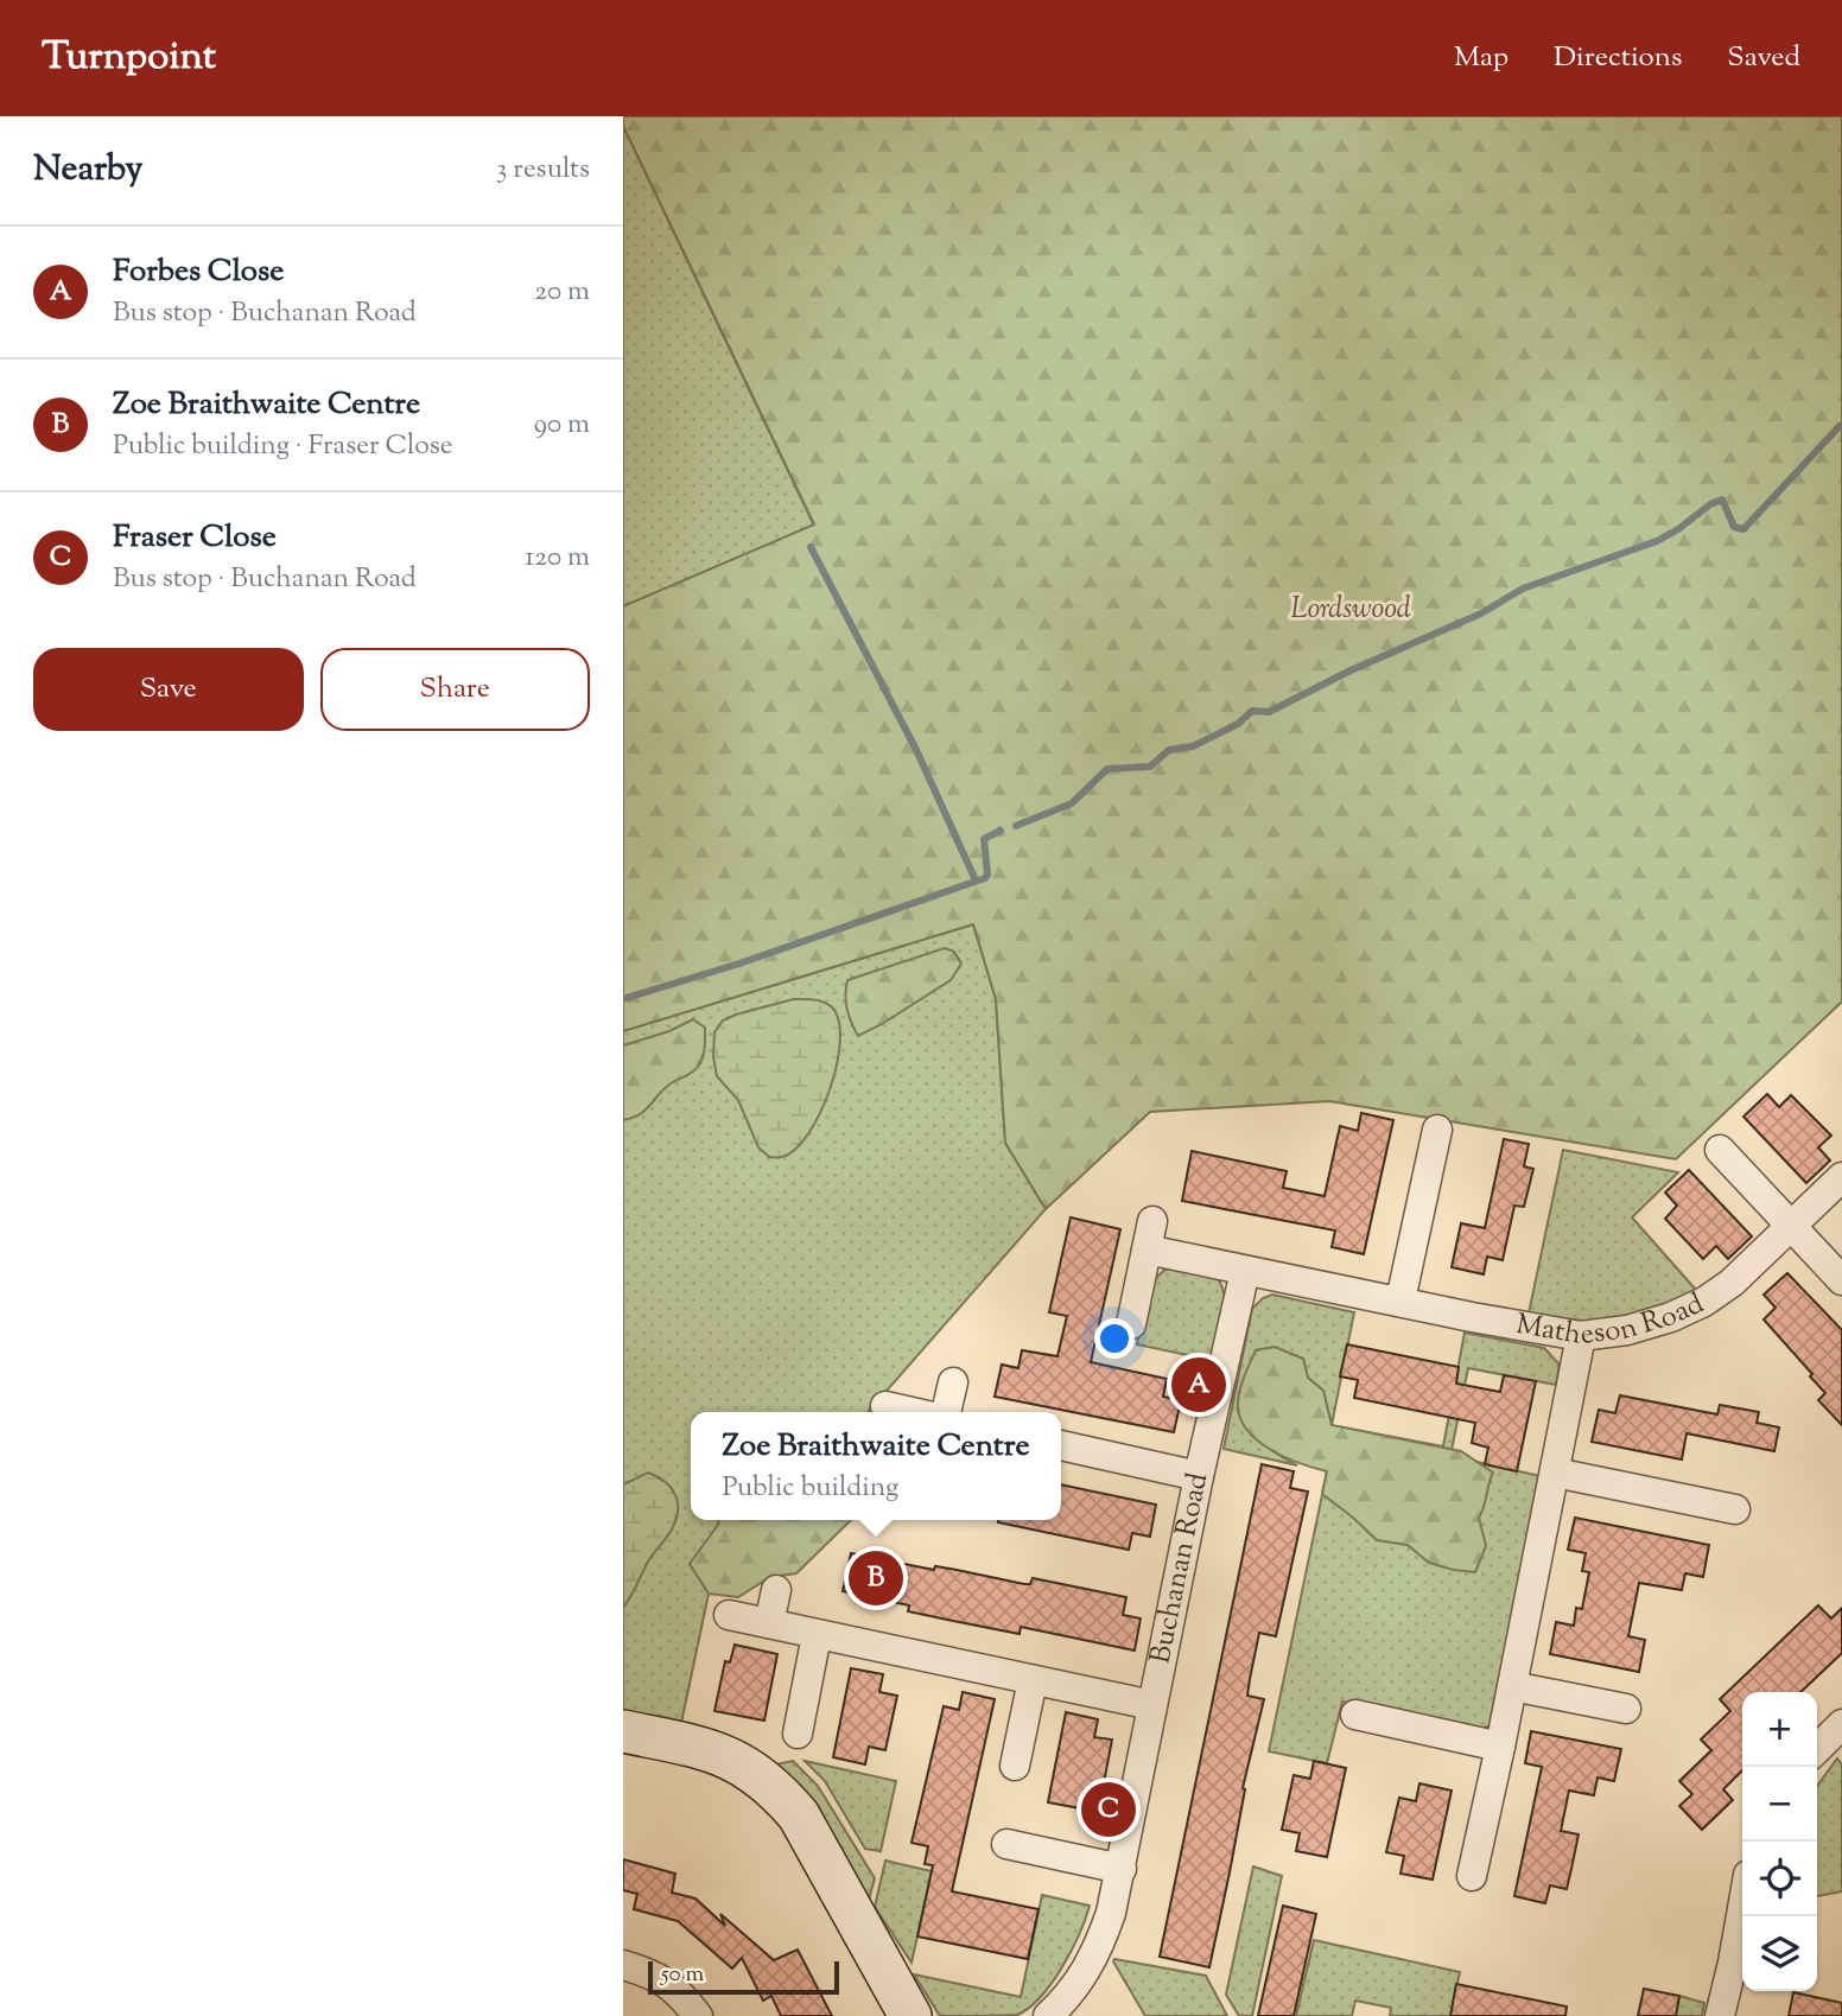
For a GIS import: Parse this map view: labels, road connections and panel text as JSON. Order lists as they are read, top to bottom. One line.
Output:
{"streets":{"street":["Matheson Road","Buchanan Road"]},"crossings":[["Matheson Road","Buchanan Road"]],"parks":["Lordswood"],"scale_bar":"50 m","page":{"header":"Turnpoint","nav":["Map","Directions","Saved"],"heading":["Nearby","3 results"],"list":[{"mark":"A","name":"Forbes Close","note":"Bus stop · Buchanan Road","value":"20 m"},{"mark":"B","name":"Zoe Braithwaite Centre","note":"Public building · Fraser Close","value":"90 m"},{"mark":"C","name":"Fraser Close","note":"Bus stop · Buchanan Road","value":"120 m"}],"buttons":["Save","Share"],"pins":["A","B","C"],"popup":["Zoe Braithwaite Centre","Public building"],"map_buttons":["+","−"],"scale":"50 m"}}
